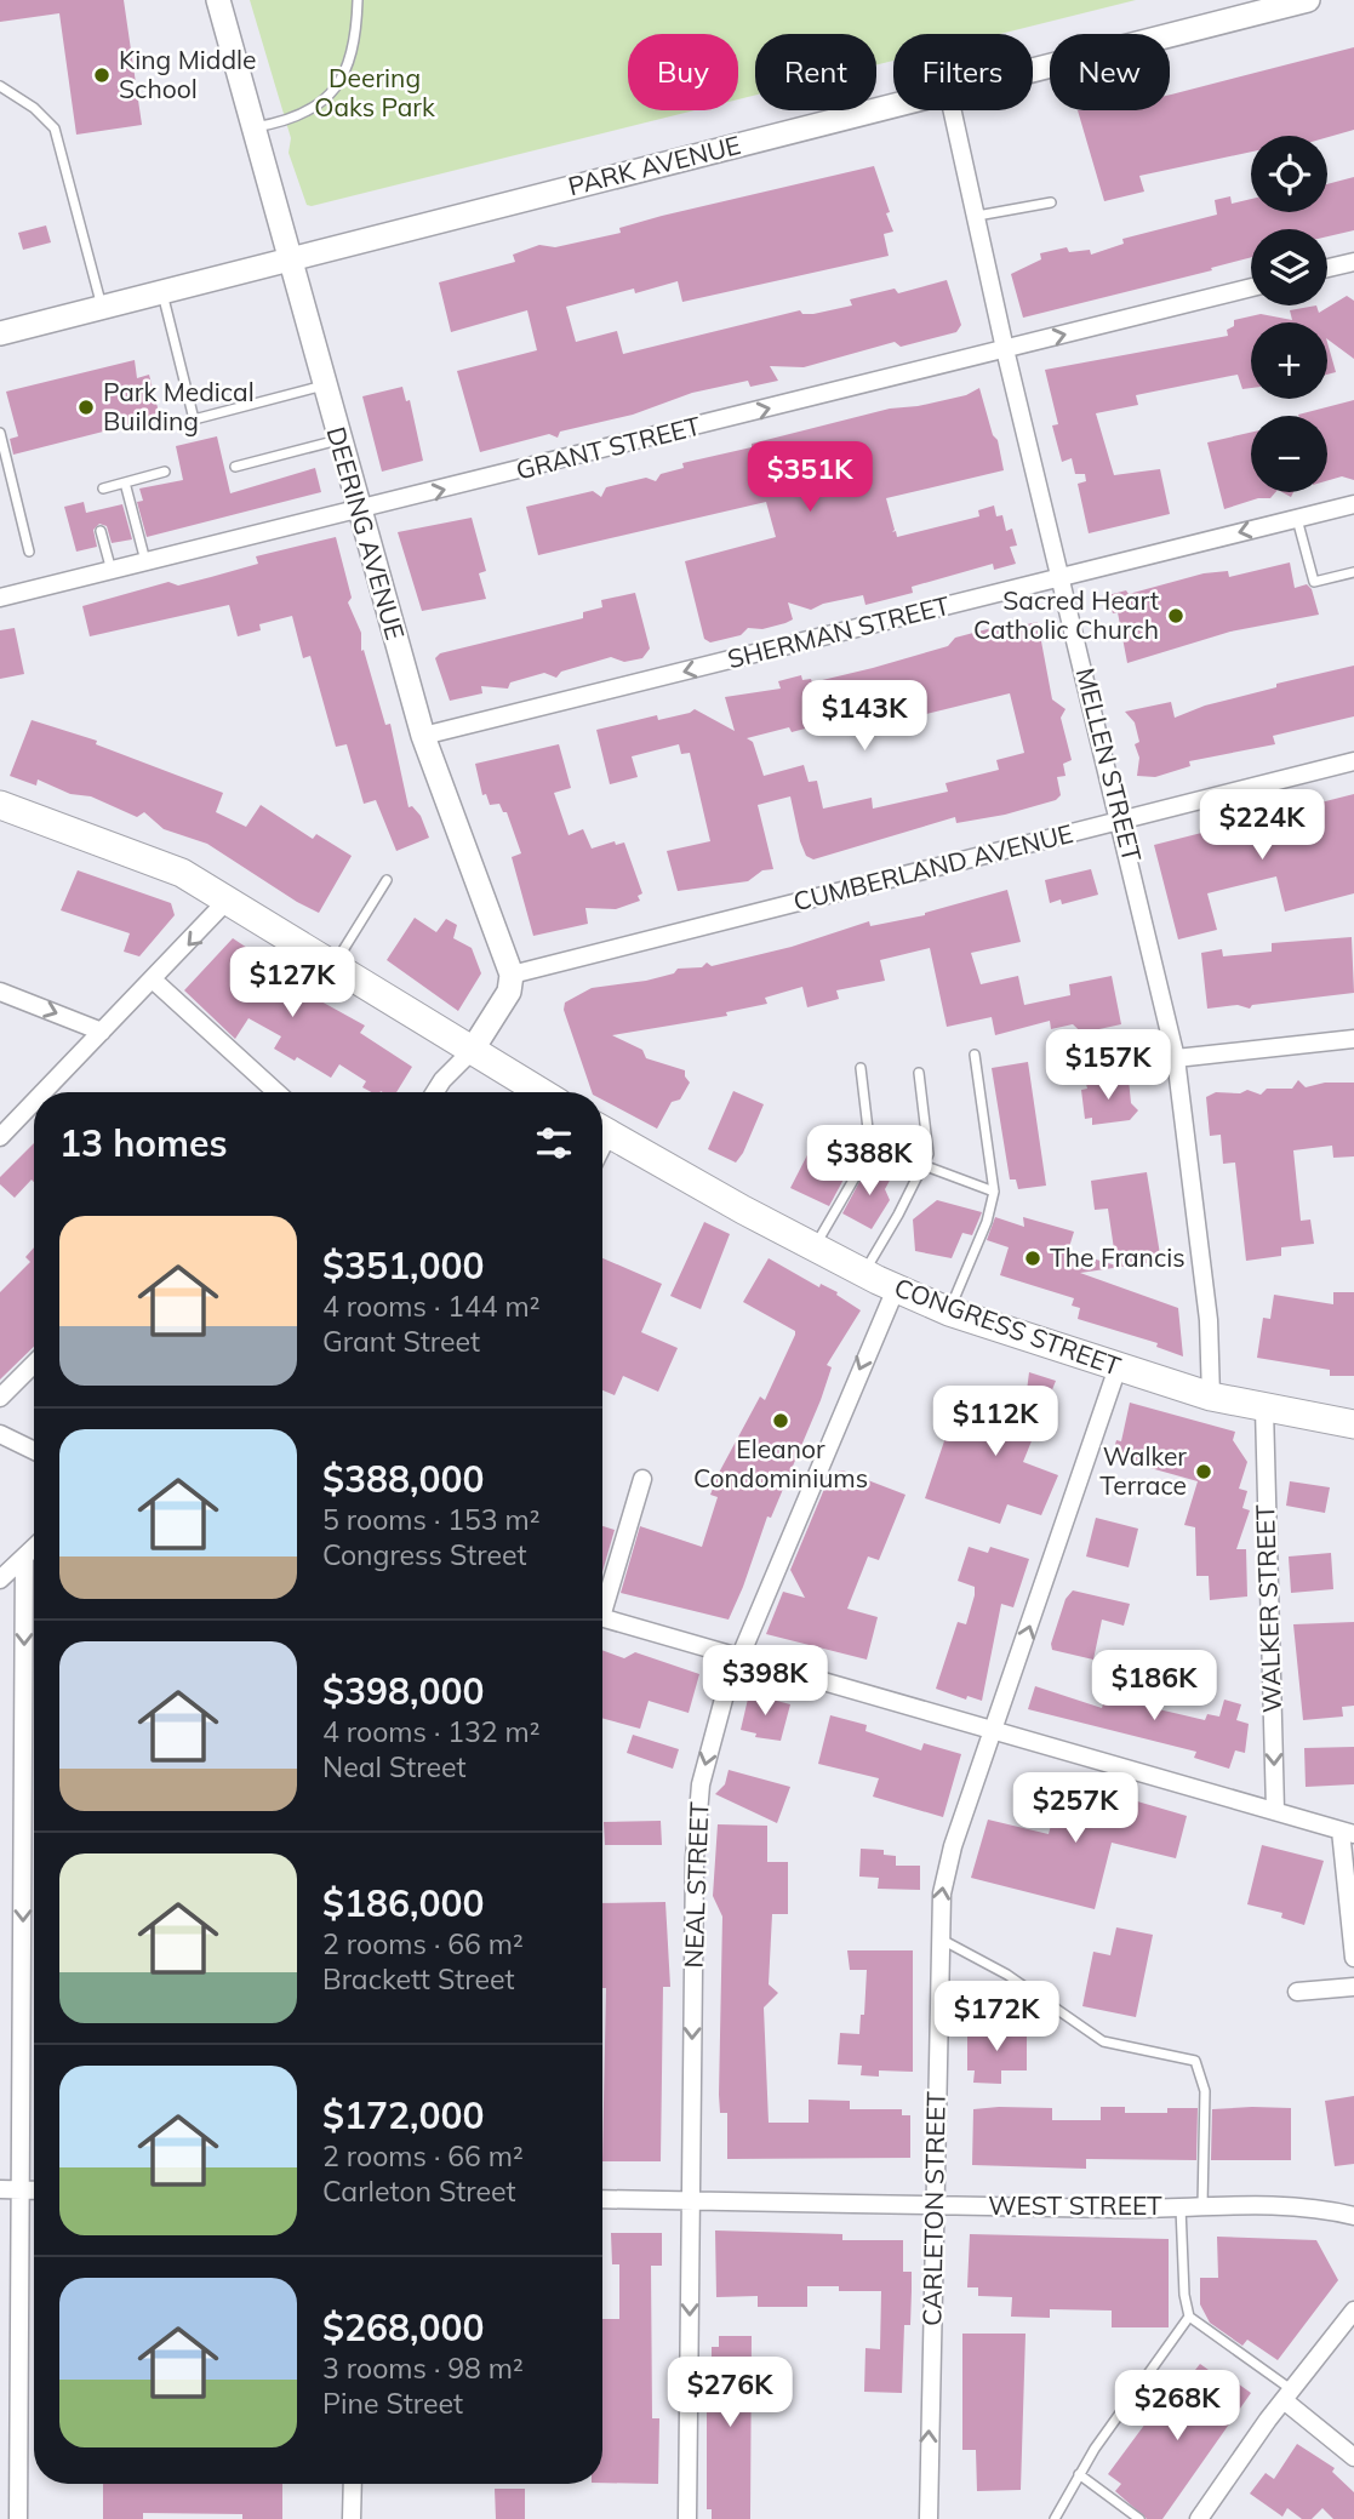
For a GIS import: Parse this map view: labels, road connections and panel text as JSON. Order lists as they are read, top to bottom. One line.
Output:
{"streets":{"main road":["PARK AVENUE","DEERING AVENUE","CONGRESS STREET"],"street":["GRANT STREET","SHERMAN STREET","MELLEN STREET","CUMBERLAND AVENUE","WALKER STREET","NEAL STREET","WEST STREET","CARLETON STREET"]},"crossings":[["PARK AVENUE","DEERING AVENUE"],["GRANT STREET","DEERING AVENUE"],["GRANT STREET","MELLEN STREET"],["DEERING AVENUE","SHERMAN STREET"],["DEERING AVENUE","CUMBERLAND AVENUE"],["SHERMAN STREET","MELLEN STREET"],["MELLEN STREET","CUMBERLAND AVENUE"],["MELLEN STREET","CONGRESS STREET"],["CONGRESS STREET","WALKER STREET"],["CONGRESS STREET","NEAL STREET"],["CONGRESS STREET","CARLETON STREET"],["NEAL STREET","WEST STREET"],["WEST STREET","CARLETON STREET"]],"one_way":["GRANT STREET","SHERMAN STREET","WALKER STREET","NEAL STREET","CARLETON STREET"],"parks":["Deering Oaks Park"],"places":["King Middle School","Park Medical Building","Sacred Heart Catholic Church","The Francis","Eleanor Condominiums","Walker Terrace"],"page":{"chip":["Buy","Rent","Filters","New"],"map_buttons":["+","−"],"price":["$351K","$143K","$224K","$127K","$157K","$388K","$112K","$398K","$186K","$257K","$172K","$276K","$268K"],"heading":"13 homes","list":[{"name":"$351,000","note":"4 rooms · 144 m² · Grant Street"},{"name":"$388,000","note":"5 rooms · 153 m² · Congress Street"},{"name":"$398,000","note":"4 rooms · 132 m² · Neal Street"},{"name":"$186,000","note":"2 rooms · 66 m² · Brackett Street"},{"name":"$172,000","note":"2 rooms · 66 m² · Carleton Street"},{"name":"$268,000","note":"3 rooms · 98 m² · Pine Street"}]}}
